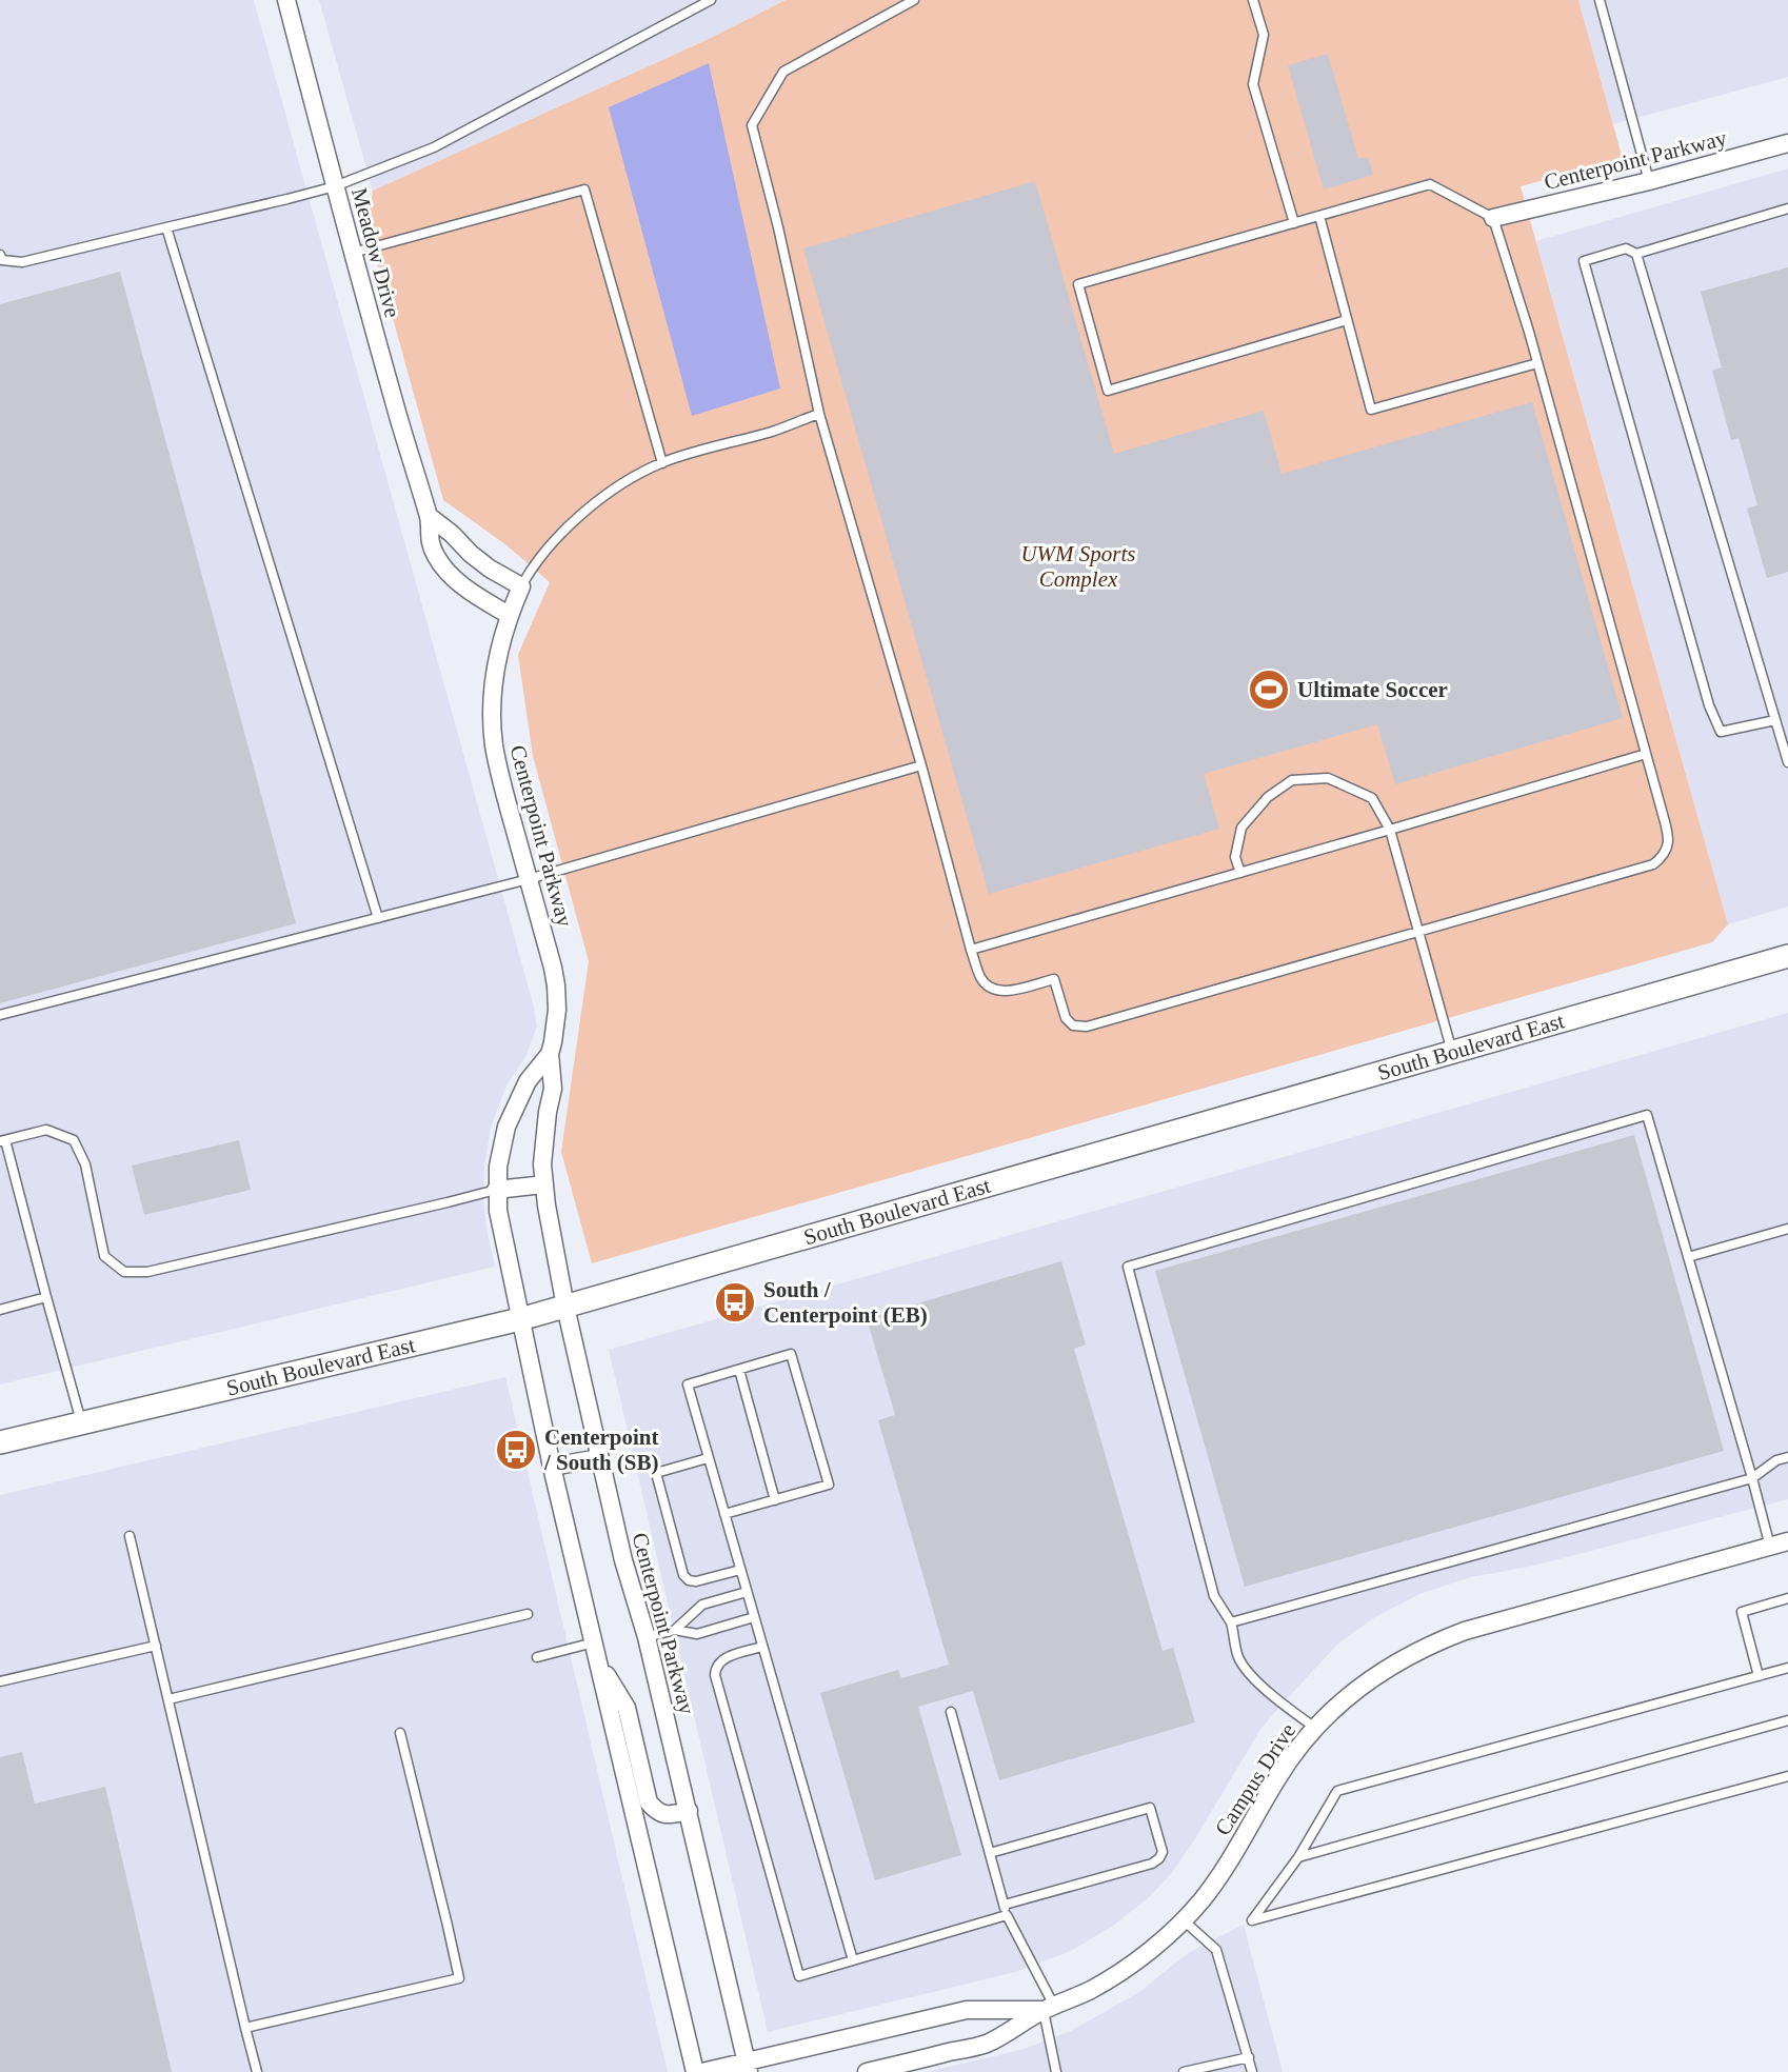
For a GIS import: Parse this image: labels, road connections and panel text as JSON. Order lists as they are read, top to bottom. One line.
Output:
{"streets":{"street":["Centerpoint Parkway","Meadow Drive","South Boulevard East","Campus Drive"]},"crossings":[["Centerpoint Parkway","Meadow Drive"],["Centerpoint Parkway","South Boulevard East"],["Centerpoint Parkway","Campus Drive"]],"parks":["UWM Sports Complex"],"places":{"sports":["Ultimate Soccer"],"bus stop":["South / Centerpoint (EB)","Centerpoint / South (SB)"]}}
